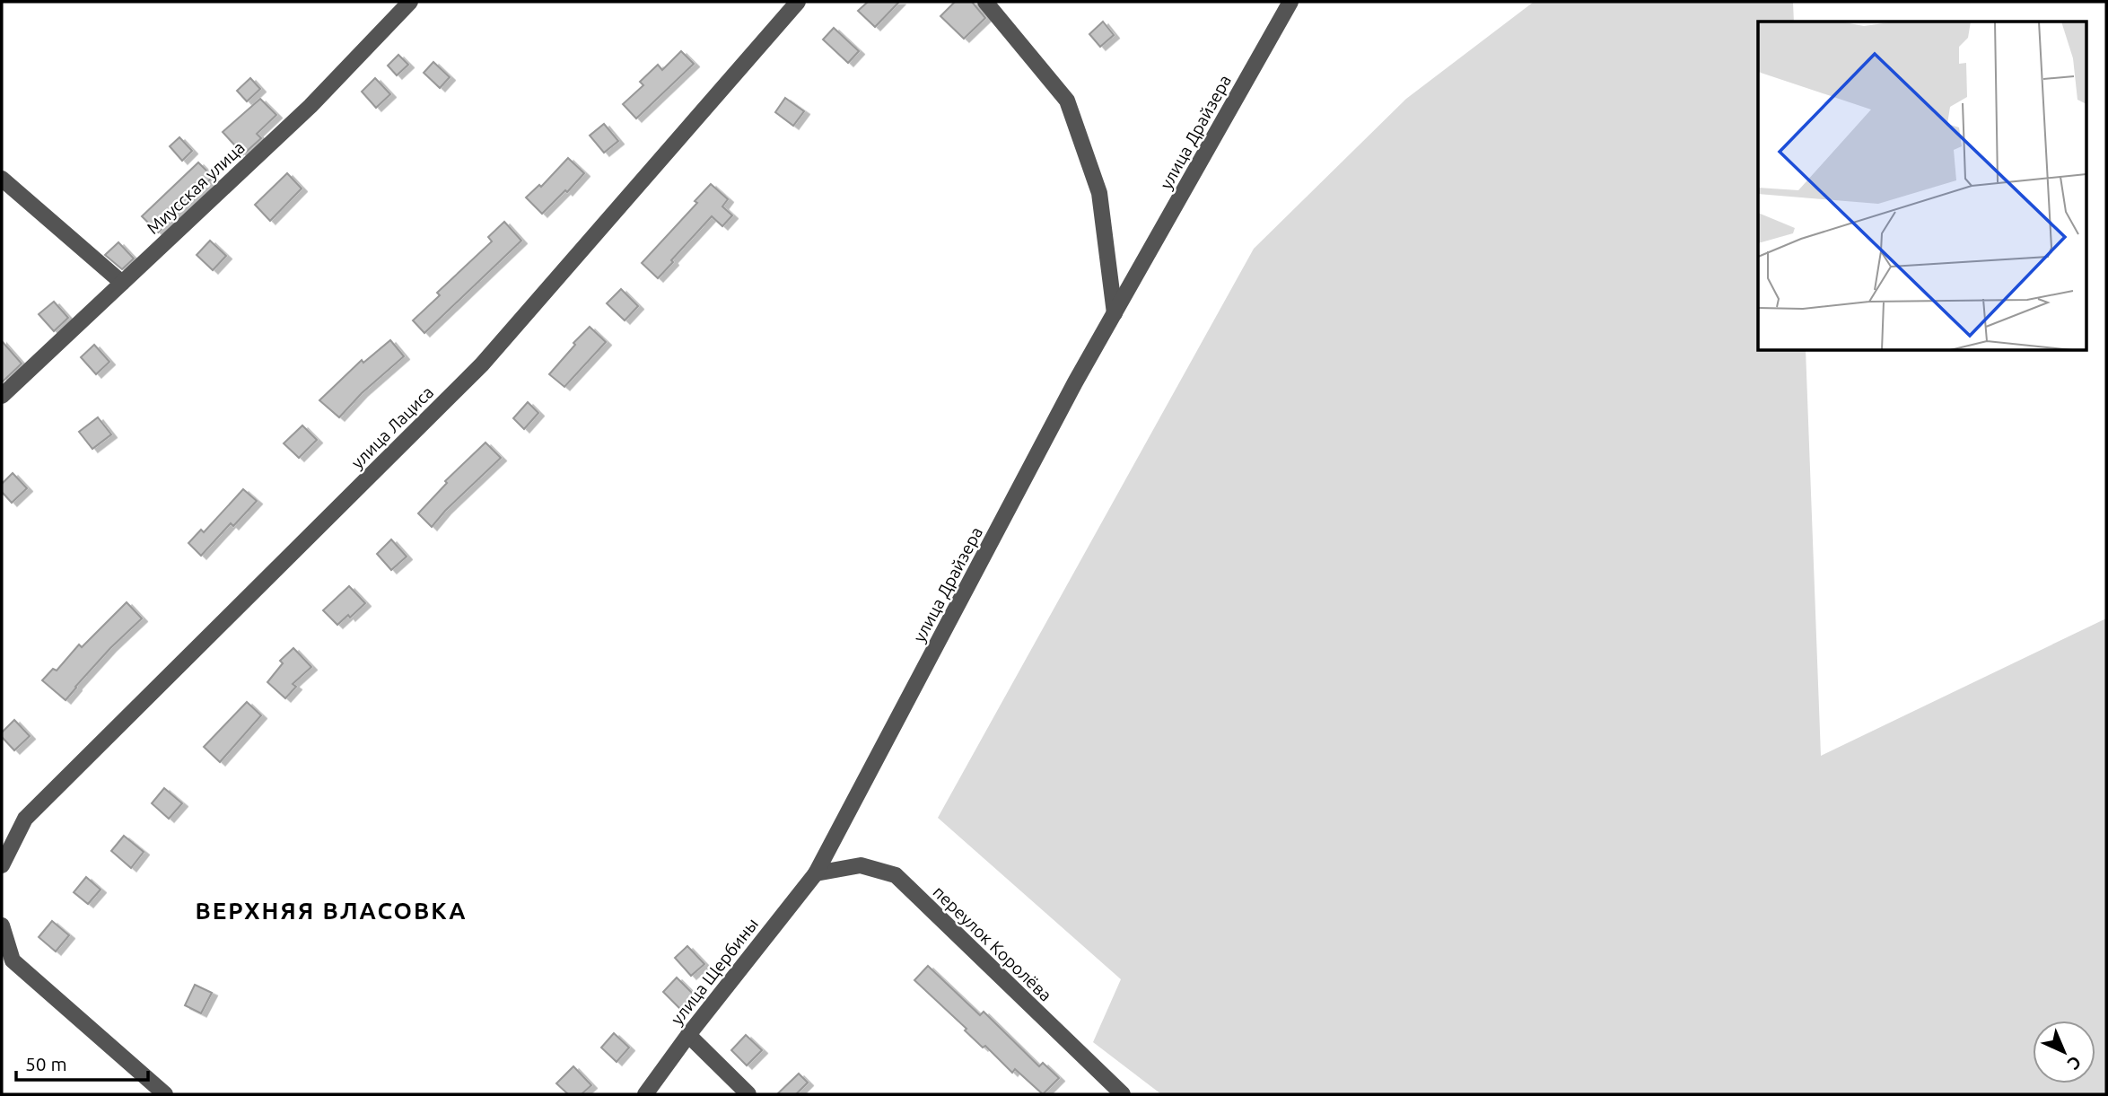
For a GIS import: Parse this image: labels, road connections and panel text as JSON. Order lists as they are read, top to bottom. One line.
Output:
{"streets":{"street":["улица Драйзера","Миусская улица","улица Лациса","переулок Королёва","улица Щербины"]},"crossings":[["улица Драйзера","переулок Королёва"],["улица Драйзера","улица Щербины"],["переулок Королёва","улица Щербины"]],"districts":["ВЕРХНЯЯ ВЛАСОВКА"],"scale_bar":"50 m","north":"bottom right"}
